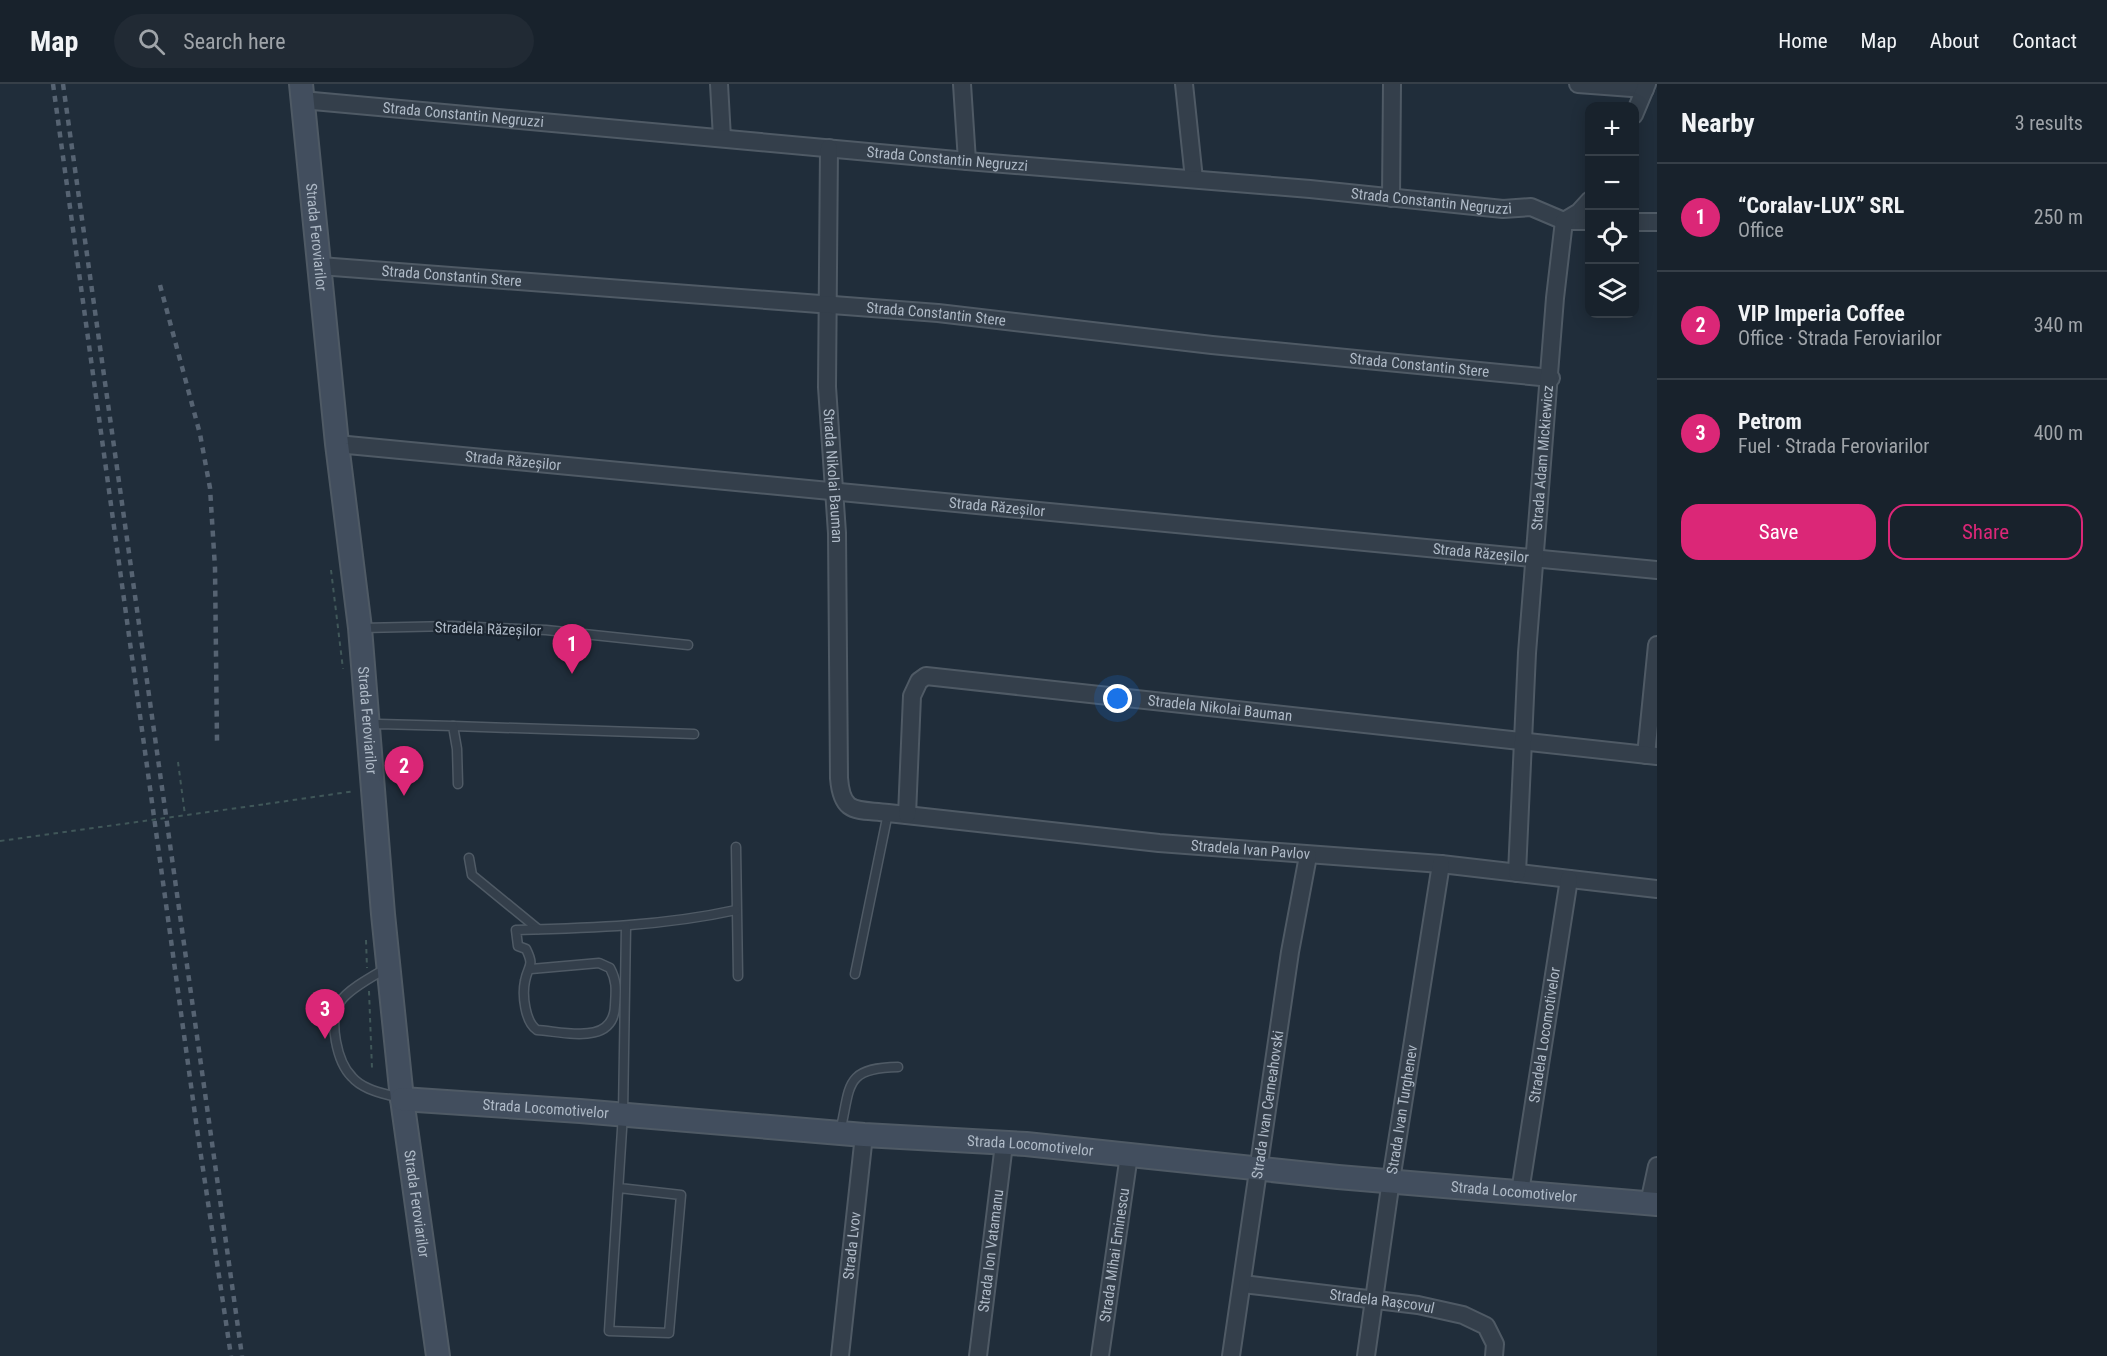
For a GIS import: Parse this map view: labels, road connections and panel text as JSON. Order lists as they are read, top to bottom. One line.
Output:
{"streets":{"main road":["Strada Feroviarilor","Strada Locomotivelor"],"street":["Strada Constantin Negruzzi","Strada Constantin Stere","Strada Adam Mickiewicz","Strada Răzeșilor","Strada Nikolai Bauman","Stradela Nikolai Bauman","Stradela Ivan Pavlov","Stradela Locomotivelor","Strada Ivan Cerneahovski","Strada Ivan Turghenev","Strada Lvov","Strada Ion Vatamanu","Strada Mihai Eminescu","Stradela Rașcovul"],"lane":["Stradela Răzeșilor"]},"crossings":[["Strada Constantin Negruzzi","Strada Feroviarilor"],["Strada Constantin Negruzzi","Strada Adam Mickiewicz"],["Strada Constantin Negruzzi","Strada Nikolai Bauman"],["Strada Feroviarilor","Strada Constantin Stere"],["Strada Feroviarilor","Strada Răzeșilor"],["Strada Feroviarilor","Stradela Răzeșilor"],["Strada Feroviarilor","Strada Locomotivelor"],["Strada Constantin Stere","Strada Adam Mickiewicz"],["Strada Constantin Stere","Strada Nikolai Bauman"],["Strada Adam Mickiewicz","Strada Răzeșilor"],["Strada Adam Mickiewicz","Stradela Nikolai Bauman"],["Strada Adam Mickiewicz","Stradela Ivan Pavlov"],["Strada Răzeșilor","Strada Nikolai Bauman"],["Strada Nikolai Bauman","Stradela Ivan Pavlov"],["Stradela Nikolai Bauman","Stradela Ivan Pavlov"],["Stradela Ivan Pavlov","Stradela Locomotivelor"],["Stradela Ivan Pavlov","Strada Ivan Cerneahovski"],["Stradela Ivan Pavlov","Strada Ivan Turghenev"],["Stradela Locomotivelor","Strada Locomotivelor"],["Strada Ivan Cerneahovski","Strada Locomotivelor"],["Strada Ivan Cerneahovski","Stradela Rașcovul"],["Strada Locomotivelor","Strada Ivan Turghenev"],["Strada Locomotivelor","Strada Lvov"],["Strada Locomotivelor","Strada Ion Vatamanu"],["Strada Locomotivelor","Strada Mihai Eminescu"],["Strada Ivan Turghenev","Stradela Rașcovul"]],"page":{"header":"Map","search":"Search here","nav":["Home","Map","About","Contact"],"heading":["Nearby","3 results"],"map_buttons":["+","−"],"list":[{"mark":"1","name":"“Coralav-LUX” SRL","note":"Office","value":"250 m"},{"mark":"2","name":"VIP Imperia Coffee","note":"Office · Strada Feroviarilor","value":"340 m"},{"mark":"3","name":"Petrom","note":"Fuel · Strada Feroviarilor","value":"400 m"}],"buttons":["Save","Share"],"pins":["1","2","3"]}}
